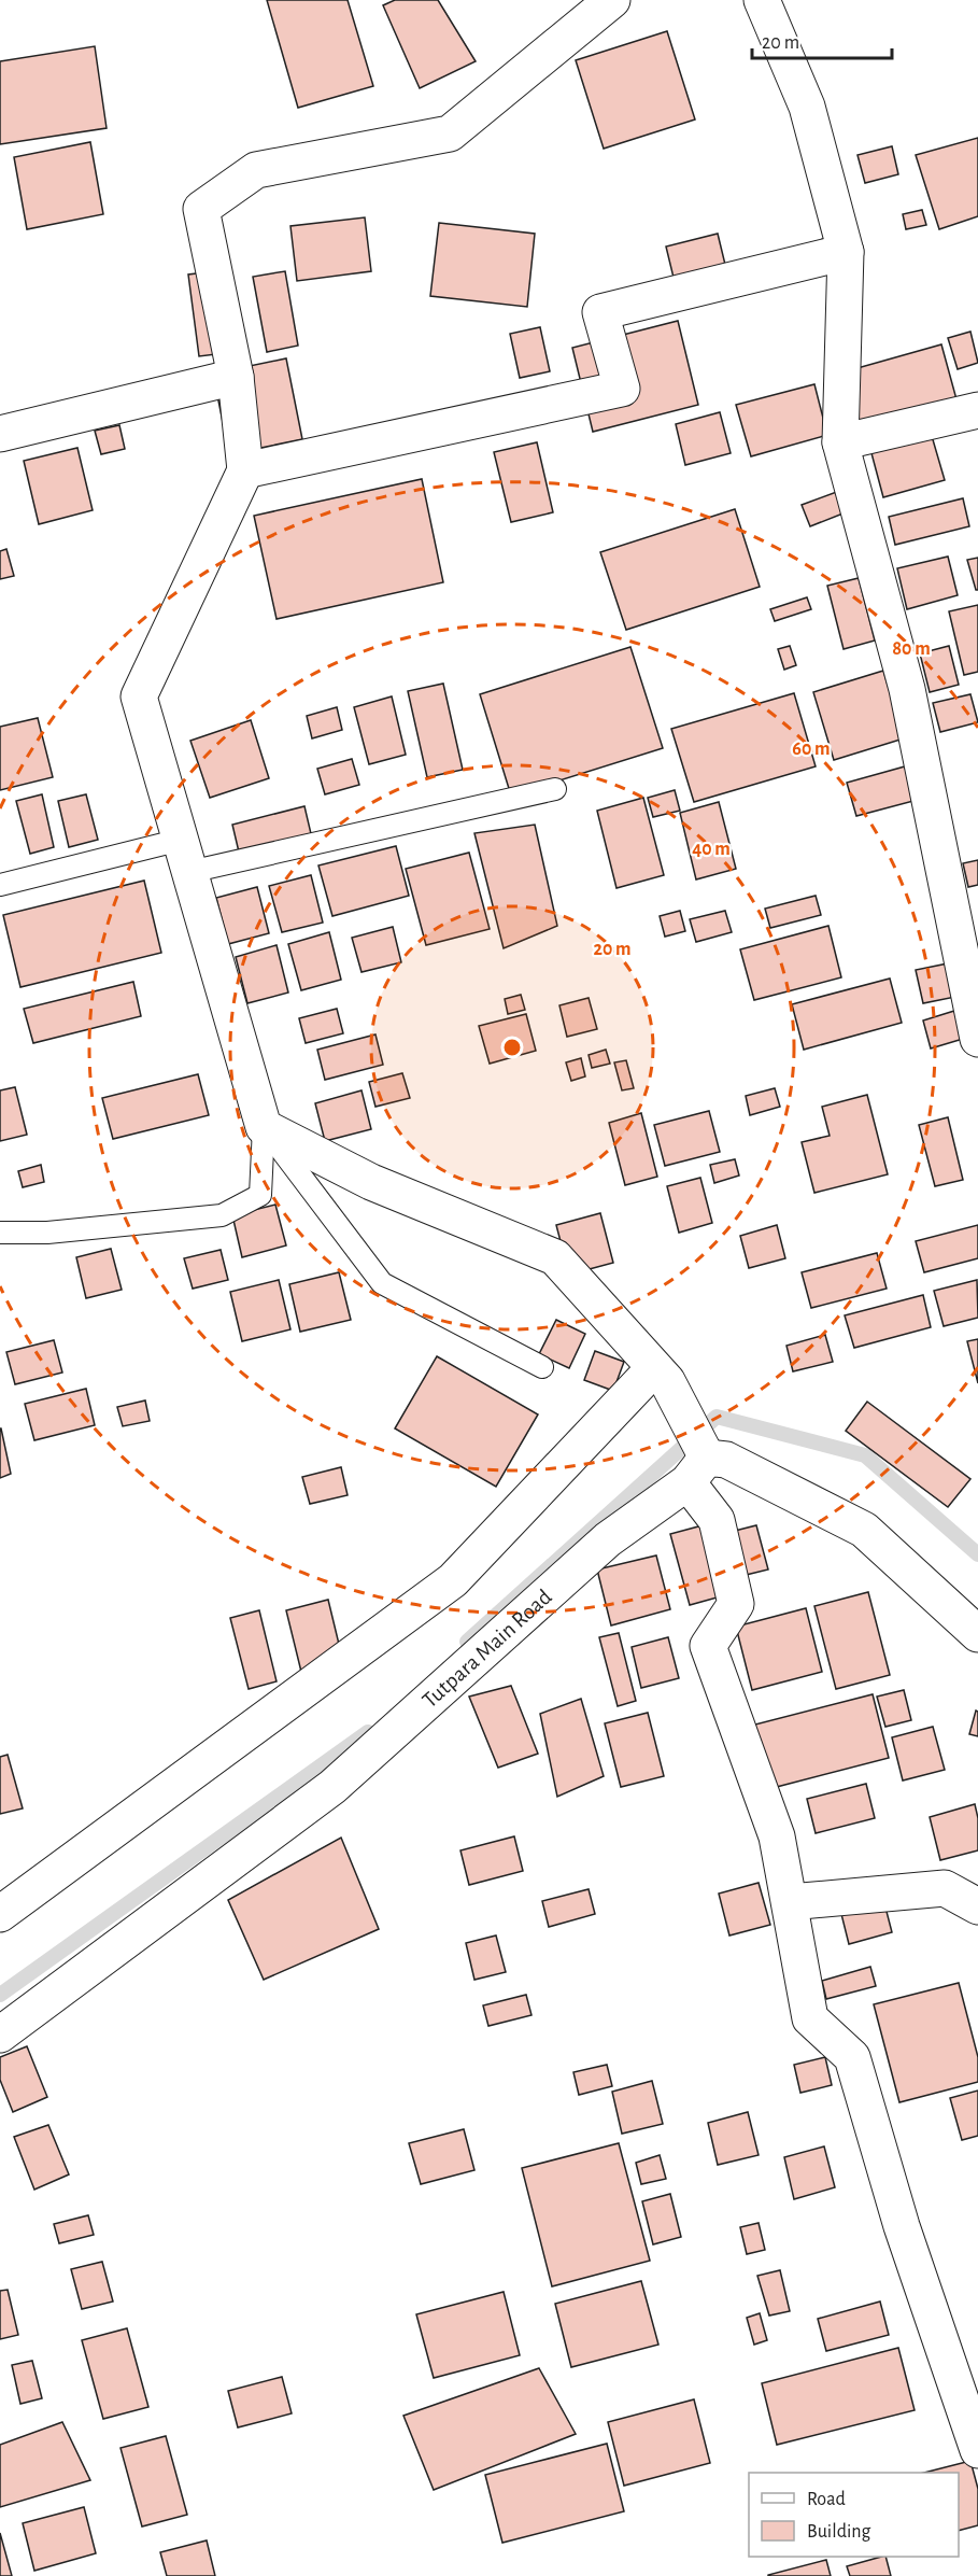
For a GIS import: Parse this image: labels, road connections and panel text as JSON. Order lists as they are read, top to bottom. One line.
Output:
{"streets":{"street":["Tutpara Main Road"]},"legend":["Road","Building"],"scale_bar":"20 m","rings":["80 m","60 m","40 m","20 m"]}
